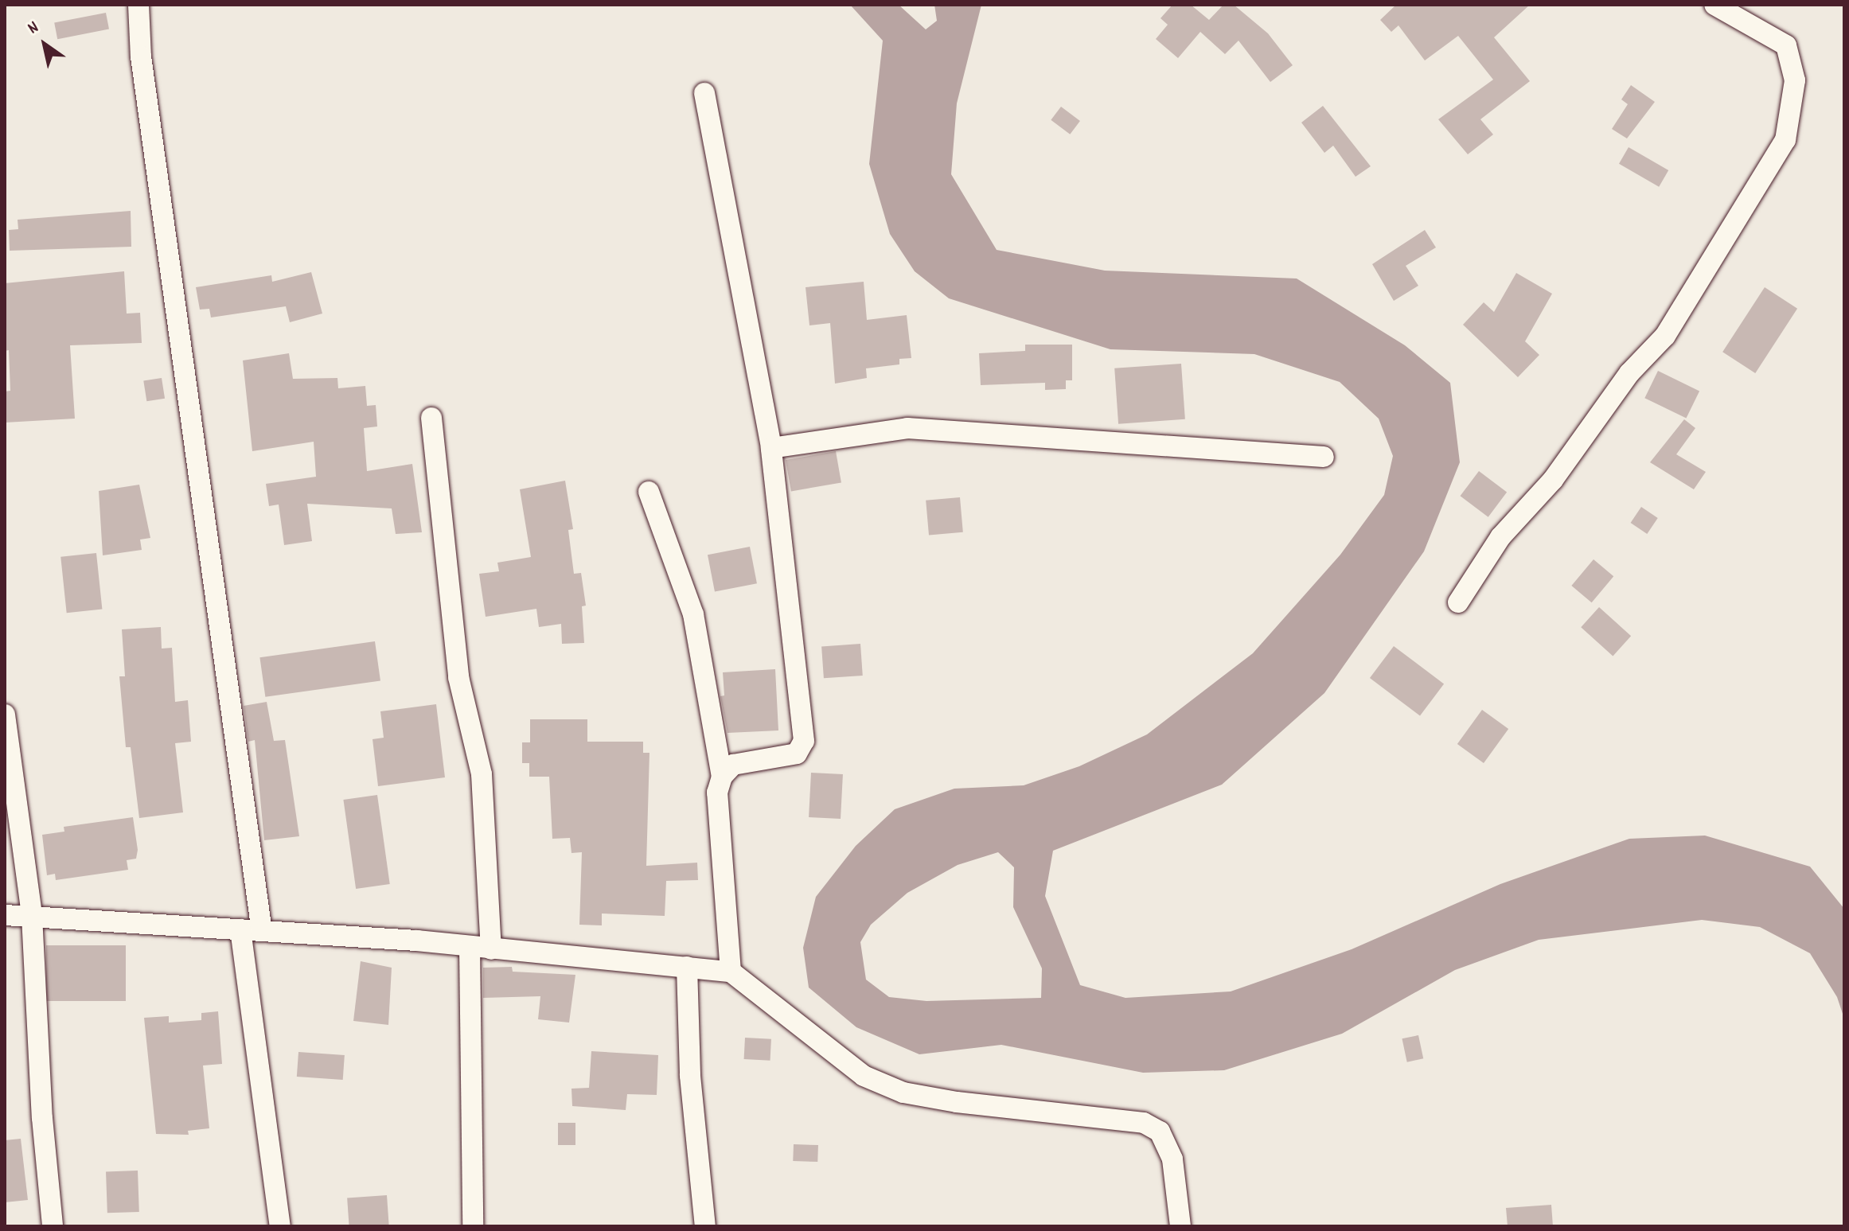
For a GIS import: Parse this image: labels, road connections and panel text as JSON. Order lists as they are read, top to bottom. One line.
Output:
{"north":"top left"}
